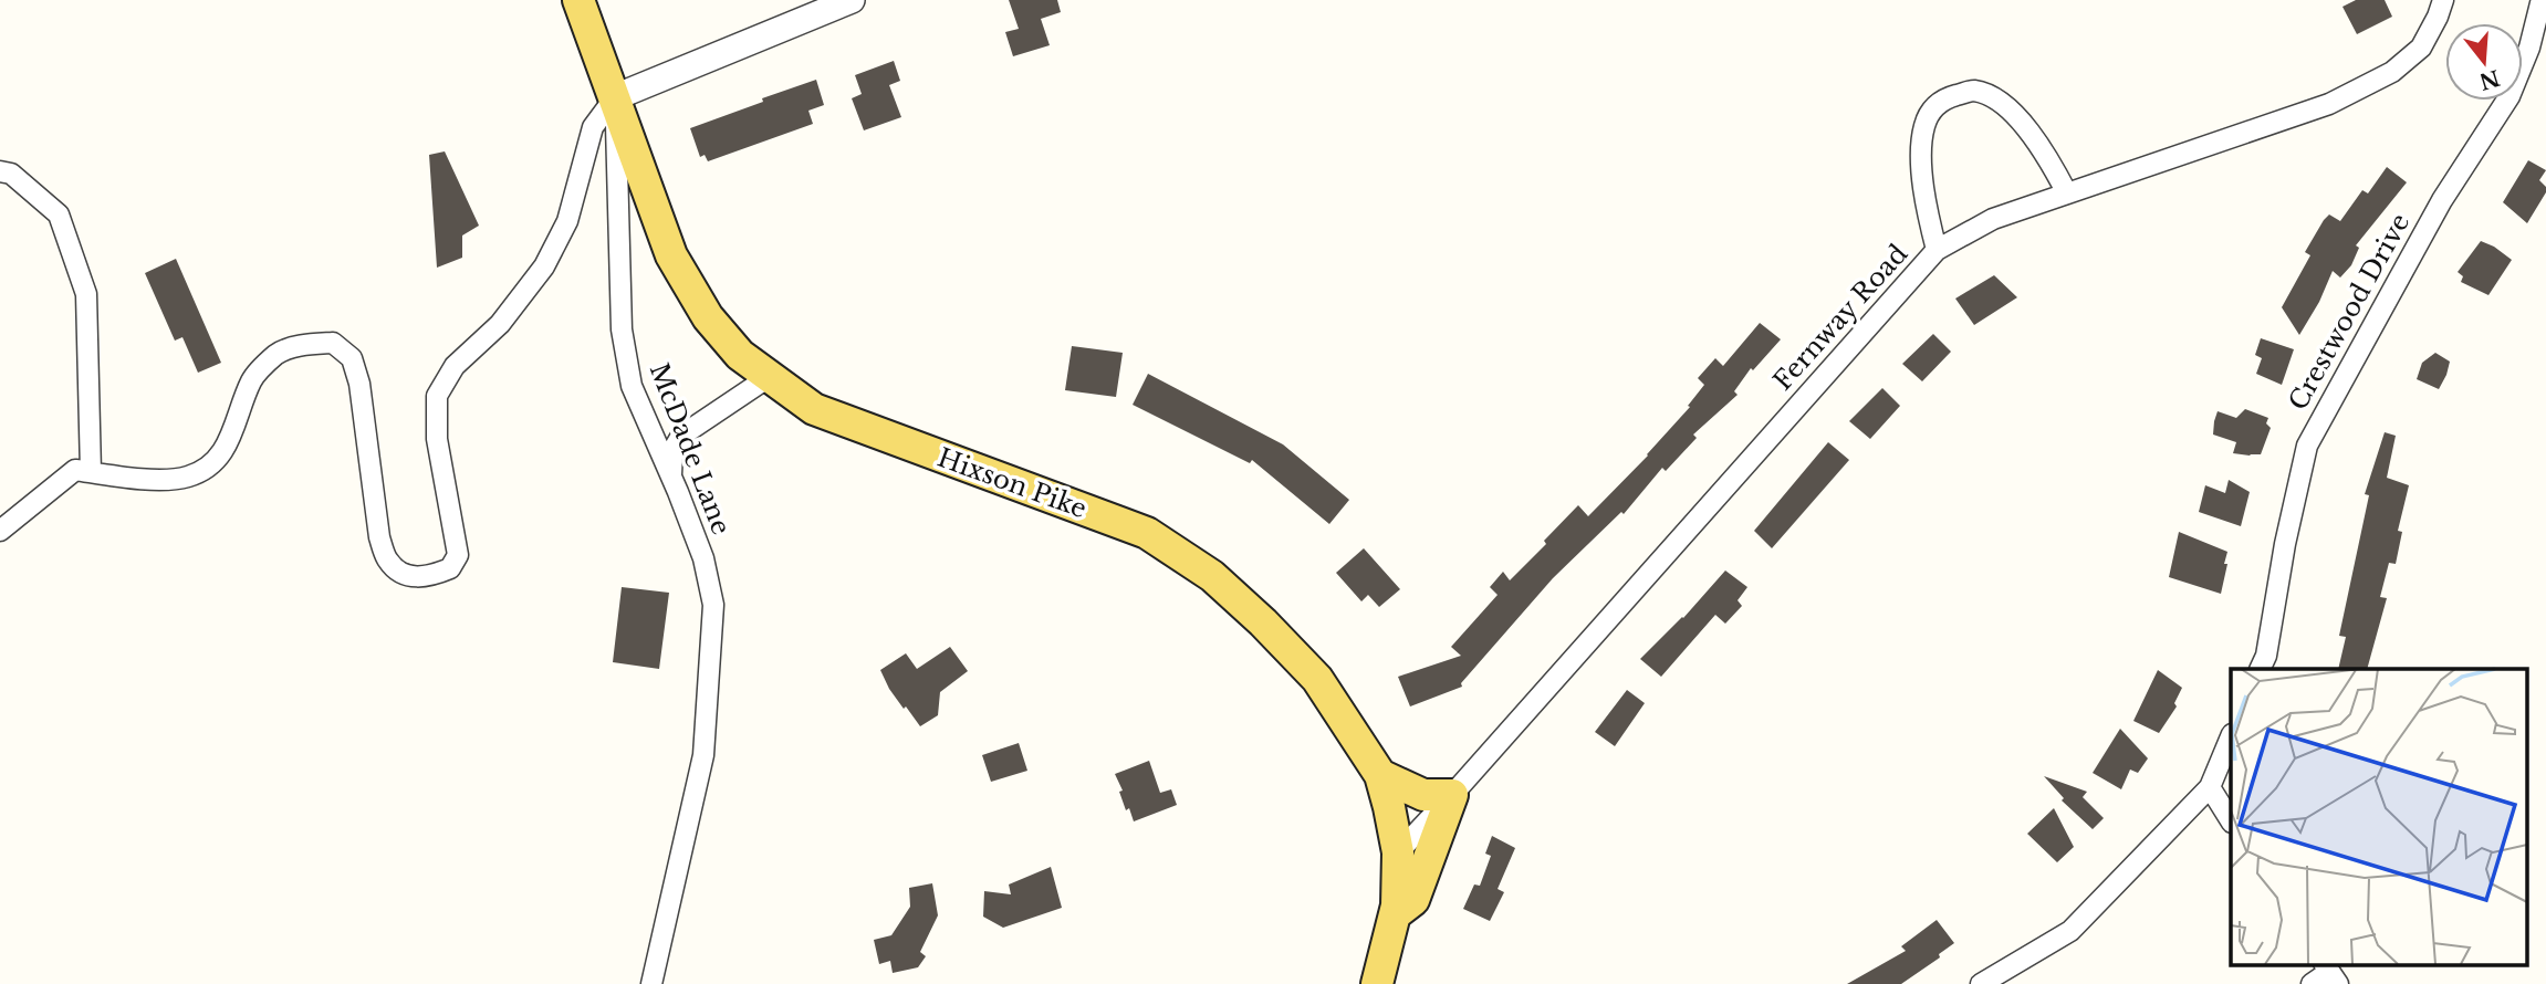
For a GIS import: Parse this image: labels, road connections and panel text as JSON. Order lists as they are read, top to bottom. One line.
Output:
{"streets":{"main road":["Hixson Pike"],"street":["Crestwood Drive","Fernway Road","McDade Lane"]},"crossings":[["Fernway Road","Hixson Pike"],["McDade Lane","Hixson Pike"]],"north":"bottom"}
